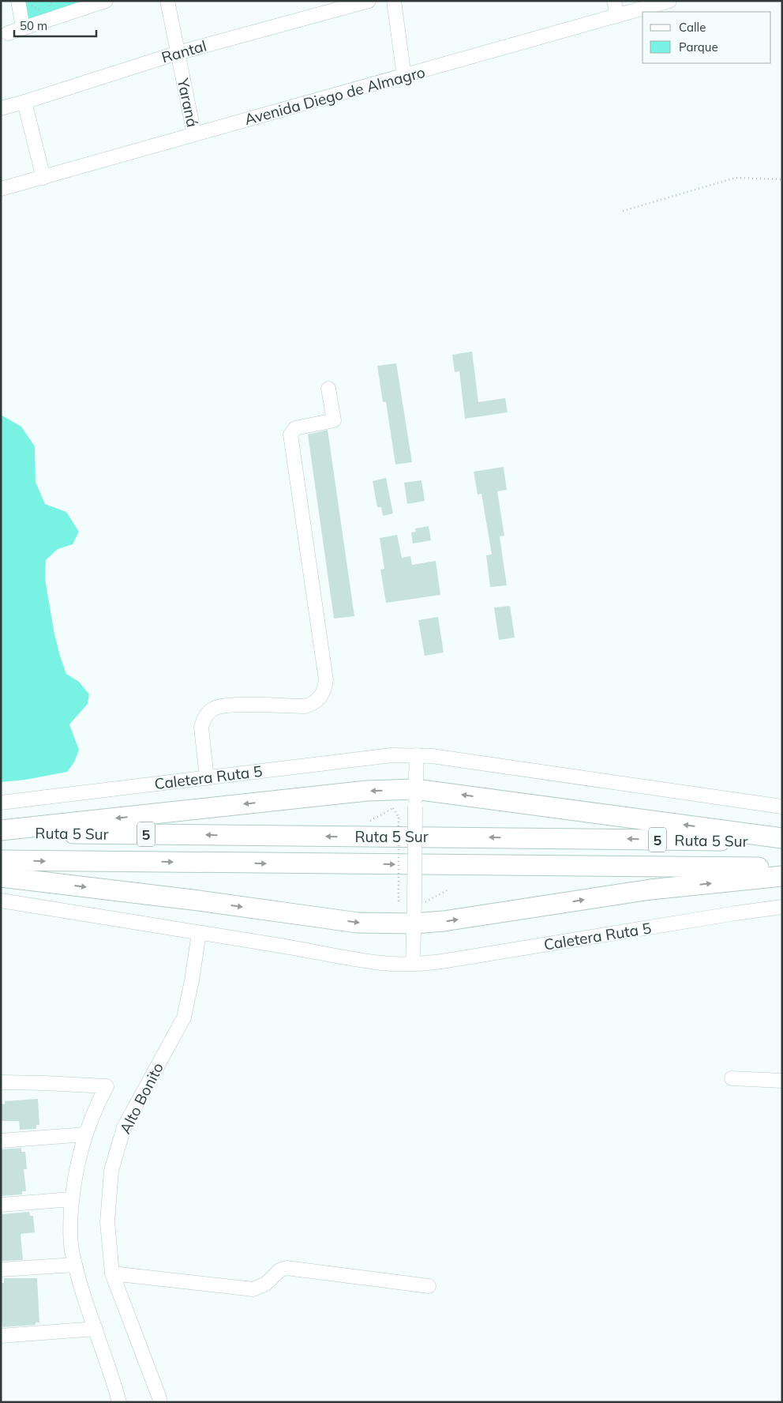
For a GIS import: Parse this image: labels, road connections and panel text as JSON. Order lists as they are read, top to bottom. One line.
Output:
{"streets":{"highway":["Ruta 5 Sur","5"],"street":["Rantal","Avenida Diego de Almagro","Yaraná","Caletera Ruta 5","Alto Bonito"]},"crossings":[["Rantal","Yaraná"],["Avenida Diego de Almagro","Yaraná"],["Caletera Ruta 5","Alto Bonito"]],"legend":["Calle","Parque"],"scale_bar":"50 m"}
